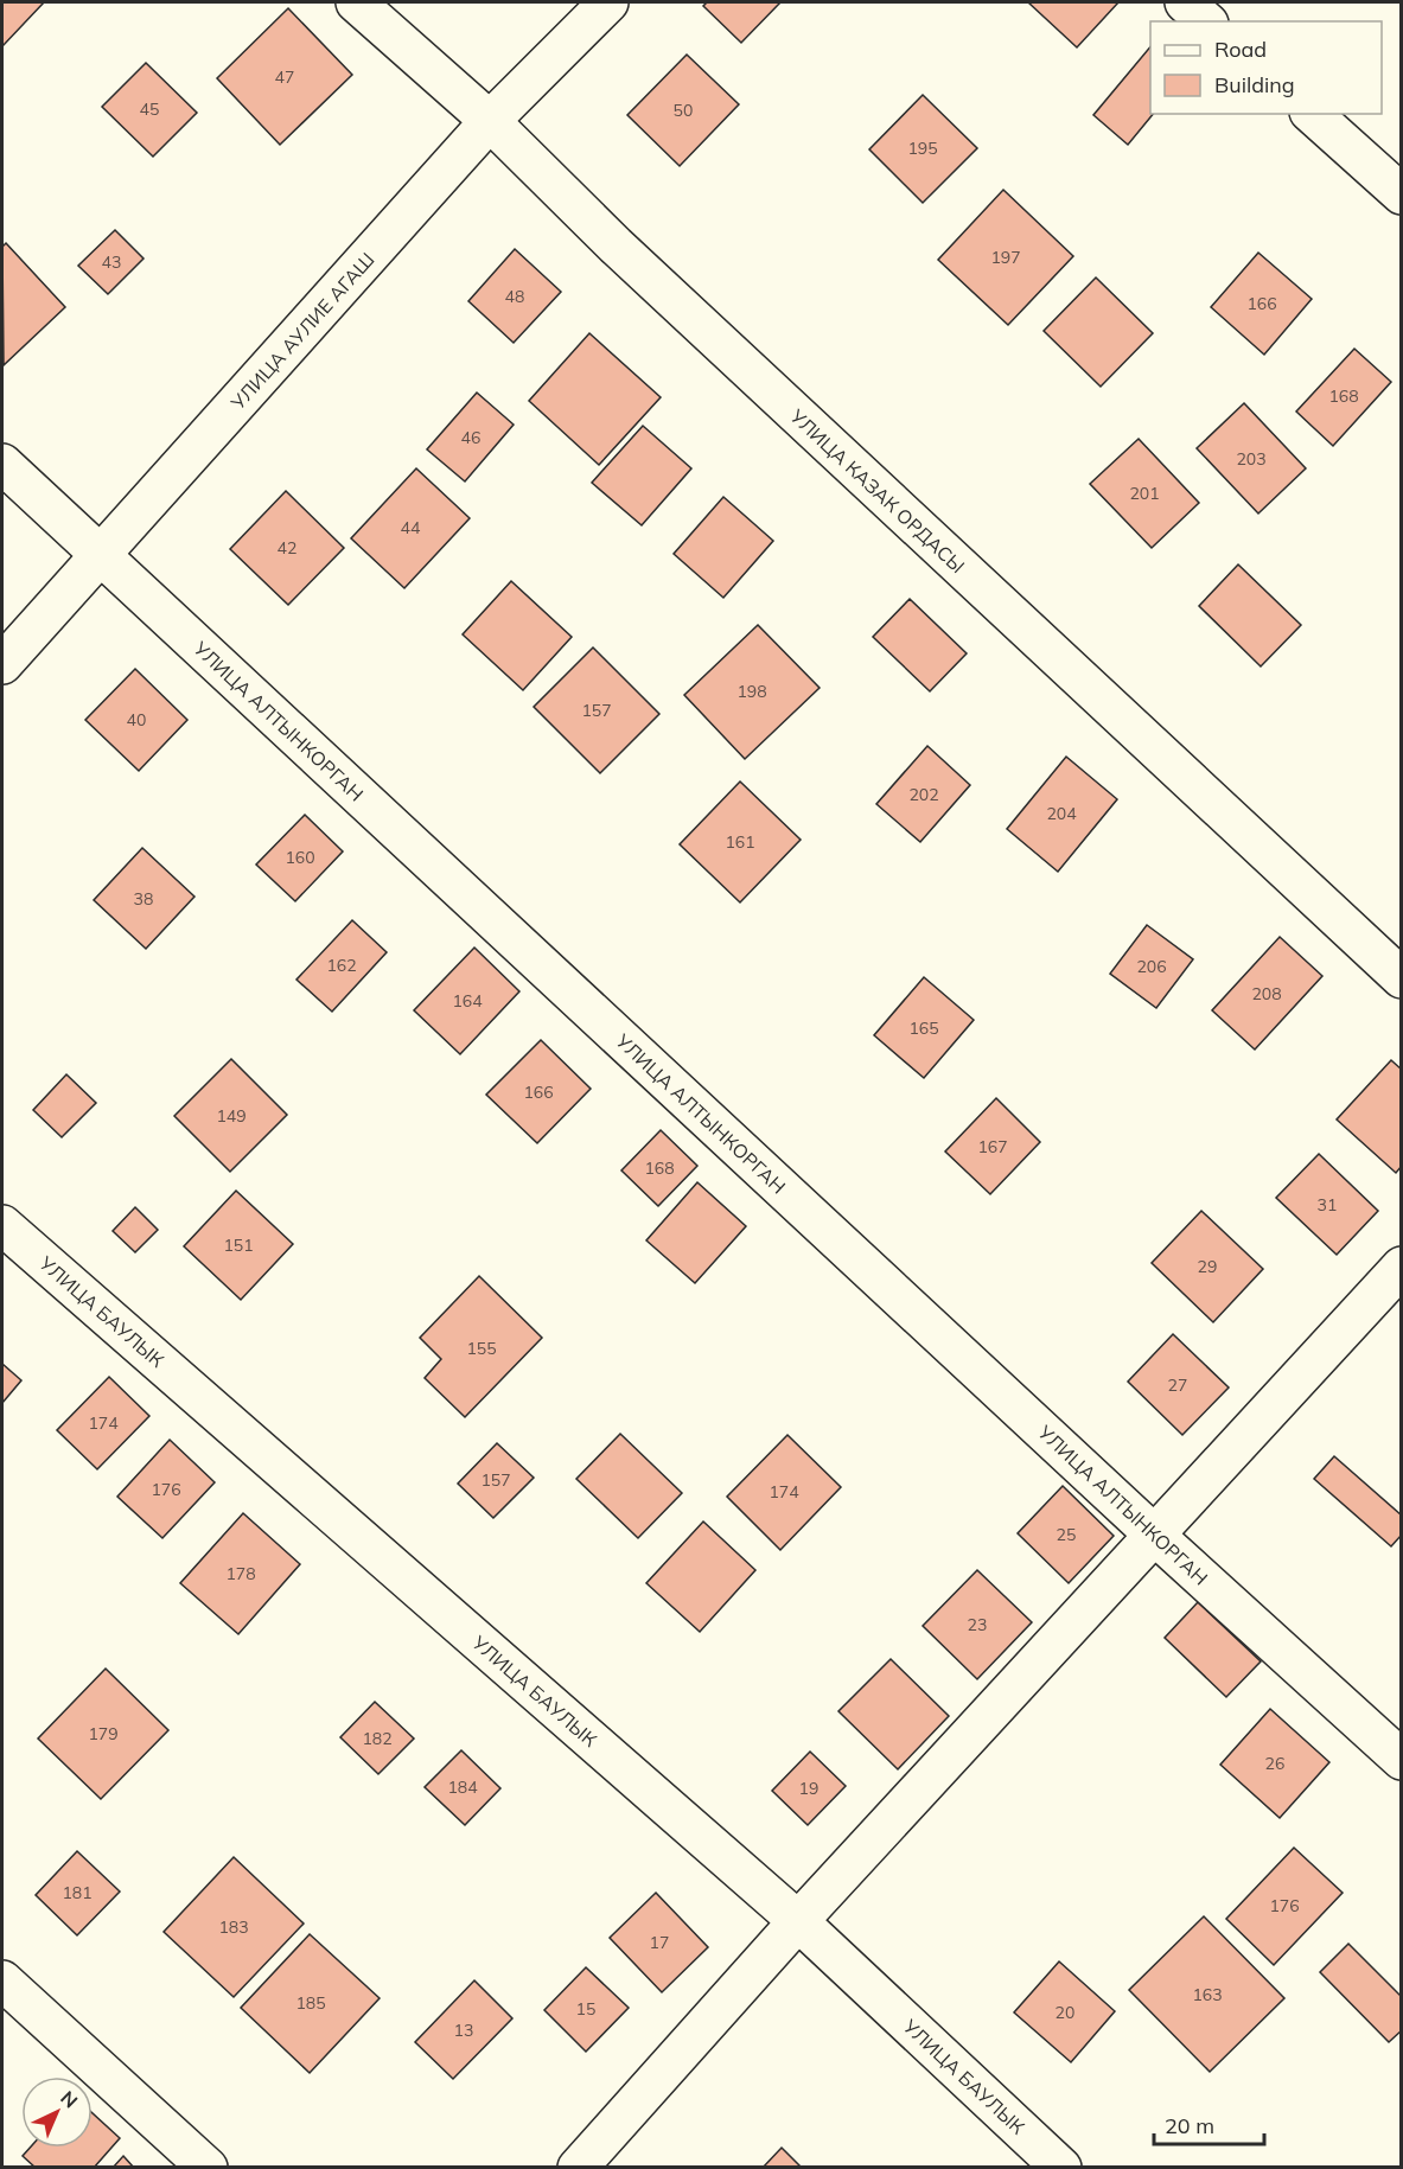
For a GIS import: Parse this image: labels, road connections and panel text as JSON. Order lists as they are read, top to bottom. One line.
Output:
{"streets":{"street":["УЛИЦА АУЛИЕ АГАШ","УЛИЦА КАЗАК ОРДАСЫ","УЛИЦА АЛТЫНКОРГАН","УЛИЦА БАУЛЫК"]},"crossings":[["УЛИЦА АУЛИЕ АГАШ","УЛИЦА КАЗАК ОРДАСЫ"],["УЛИЦА АУЛИЕ АГАШ","УЛИЦА АЛТЫНКОРГАН"]],"house_numbers":["47","45","50","195","197","43","48","166","168","46","203","201","44","42","198","157","40","202","204","161","160","38","162","206","208","164","165","166","149","167","168","31","151","29","155","27","174","157","176","174","25","178","23","179","182","26","184","19","181","176","183","17","163","185","15","20","13"],"legend":["Road","Building"],"scale_bar":"20 m","north":"top right"}
